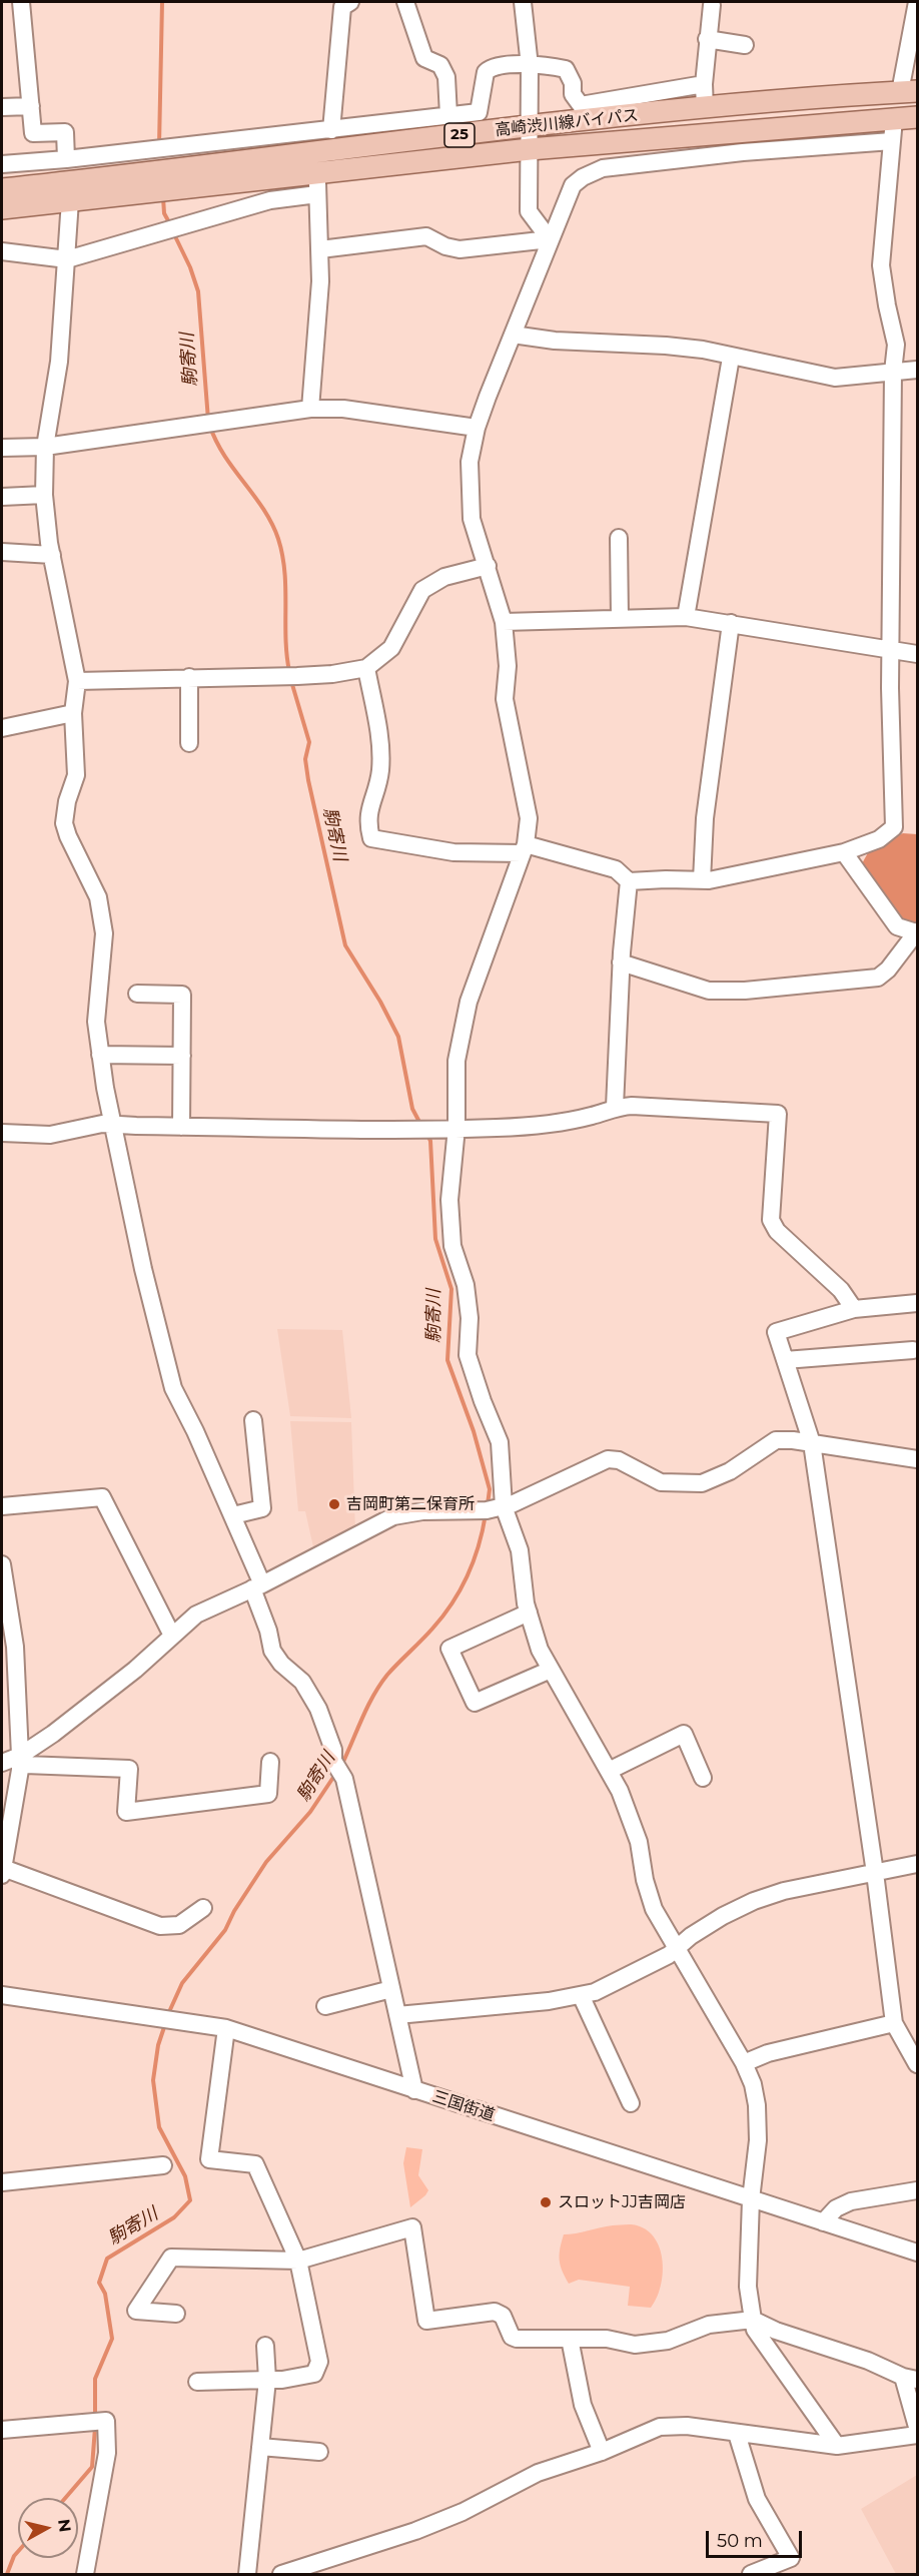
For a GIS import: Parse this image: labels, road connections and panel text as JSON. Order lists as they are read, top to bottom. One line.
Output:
{"streets":{"main road":["高崎渋川線バイパス","25"],"street":["三国街道"]},"water":["駒寄川"],"places":["吉岡町第二保育所","スロットJJ吉岡店"],"scale_bar":"50 m","north":"right"}
